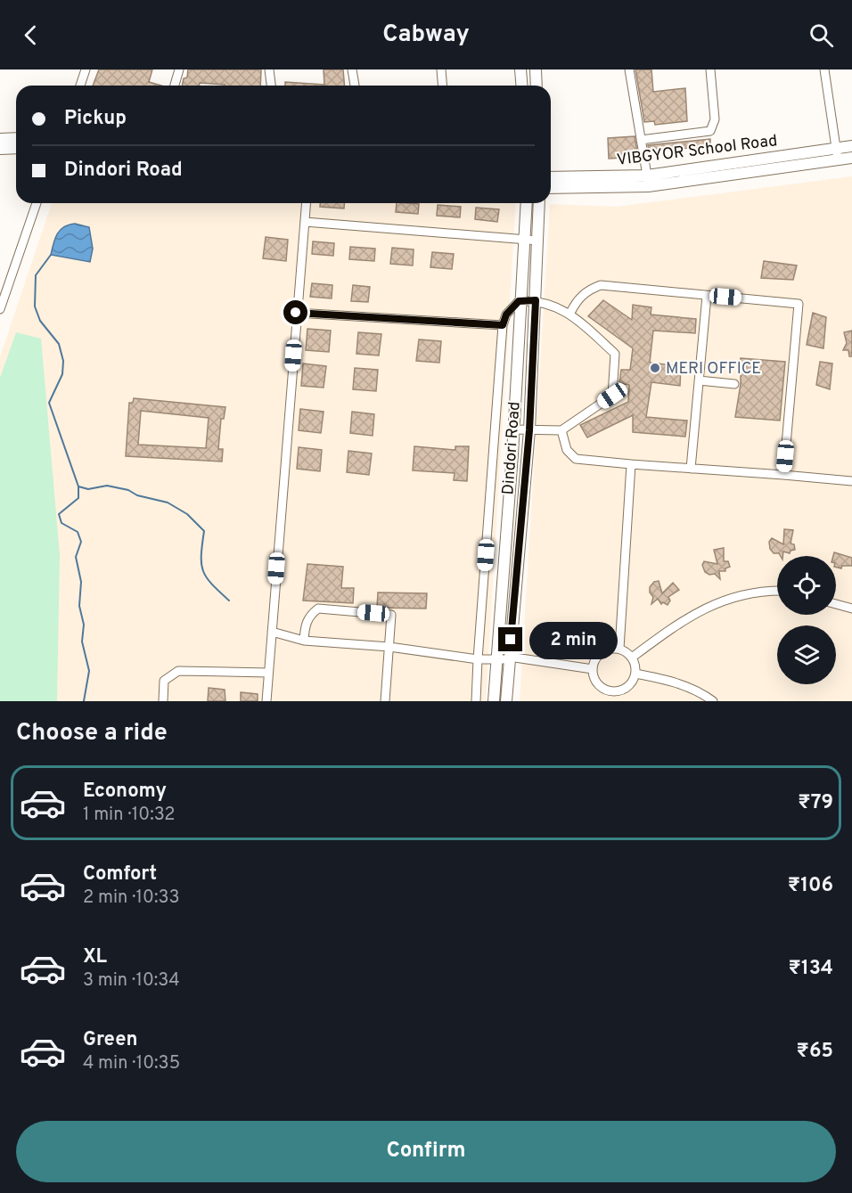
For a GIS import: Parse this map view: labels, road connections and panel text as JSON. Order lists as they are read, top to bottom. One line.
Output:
{"streets":{"main road":["VIBGYOR School Road","Dindori Road"]},"places":["MERI OFFICE"],"page":{"header":"Cabway","banner":["Pickup","Dindori Road"],"bubble":"2 min","heading":"Choose a ride","list":[{"name":"Economy","note":"1 min · 10:32","value":"₹79"},{"name":"Comfort","note":"2 min · 10:33","value":"₹106"},{"name":"XL","note":"3 min · 10:34","value":"₹134"},{"name":"Green","note":"4 min · 10:35","value":"₹65"}],"buttons":"Confirm"}}
